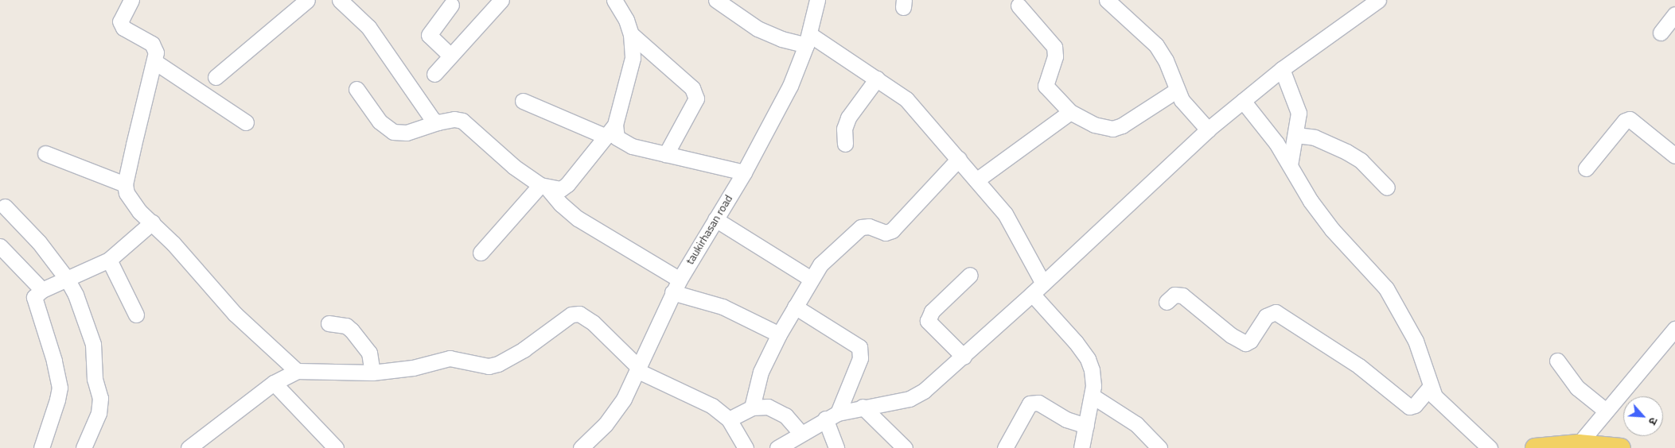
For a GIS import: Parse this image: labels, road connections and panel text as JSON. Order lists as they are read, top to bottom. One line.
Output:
{"streets":{"street":["taukirhasan road"]},"north":"bottom right"}
